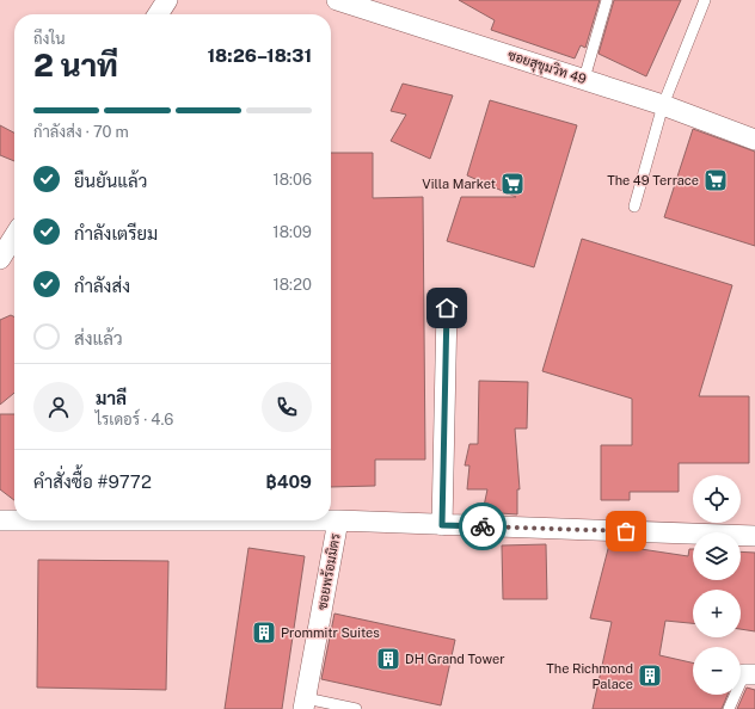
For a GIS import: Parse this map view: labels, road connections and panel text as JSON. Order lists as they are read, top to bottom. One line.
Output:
{"streets":{"street":["ซอยสุขุมวิท 49","ซอยพร้อมมิตร"]},"places":{"supermarket":["The 49 Terrace","Villa Market"],"building":["Prommitr Suites","DH Grand Tower","The Richmond Palace"]},"page":{"heading":["2 นาที","ถึงใน","18:26–18:31"],"panel":["มาลี","ไรเดอร์ · 4.6","คำสั่งซื้อ #9772","฿409"],"bar":"กำลังส่ง · 70 m","list":[["ยืนยันแล้ว","18:06"],["กำลังเตรียม","18:09"],["กำลังส่ง","18:20"],"ส่งแล้ว"],"map_buttons":["+","−"]}}
